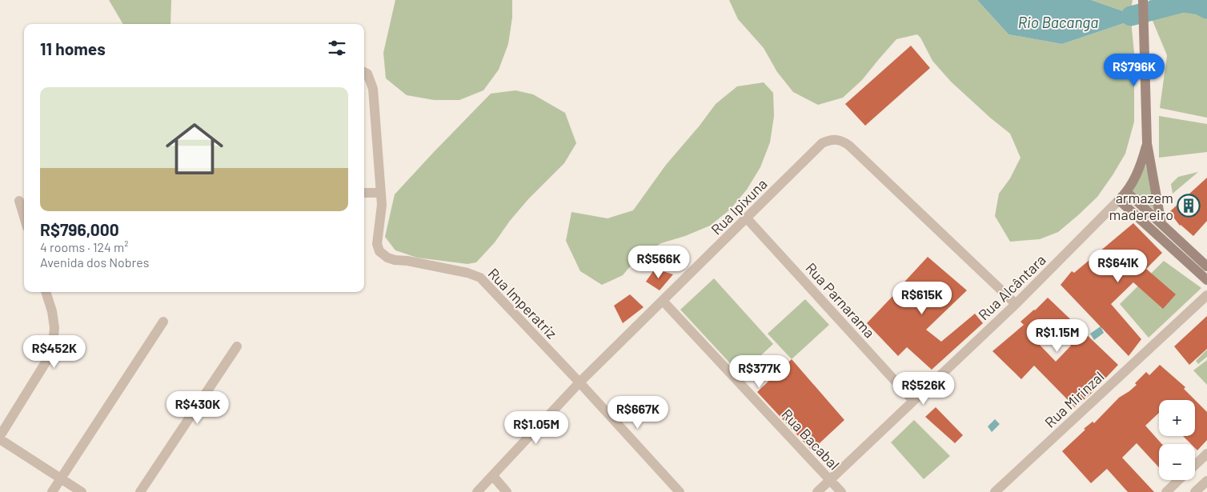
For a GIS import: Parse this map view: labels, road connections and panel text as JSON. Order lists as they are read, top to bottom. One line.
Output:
{"streets":{"street":["Rua Ipixuna","Rua Alcântara","Rua Parnarama","Rua Imperatriz","Rua Mirinzal","Rua Bacabal"]},"crossings":[["Rua Ipixuna","Rua Alcântara"],["Rua Ipixuna","Rua Parnarama"],["Rua Ipixuna","Rua Imperatriz"],["Rua Ipixuna","Rua Bacabal"],["Rua Alcântara","Rua Parnarama"],["Rua Alcântara","Rua Bacabal"]],"water":["Rio Bacanga"],"places":{"building":["armazem madereiro"]},"page":{"heading":"11 homes","price":["R$796K","R$566K","R$641K","R$615K","R$1.15M","R$452K","R$377K","R$526K","R$430K","R$667K","R$1.05M"],"list":[{"name":"R$796,000","note":"4 rooms · 124 m² · Avenida dos Nobres"}],"map_buttons":["+","−"]}}
